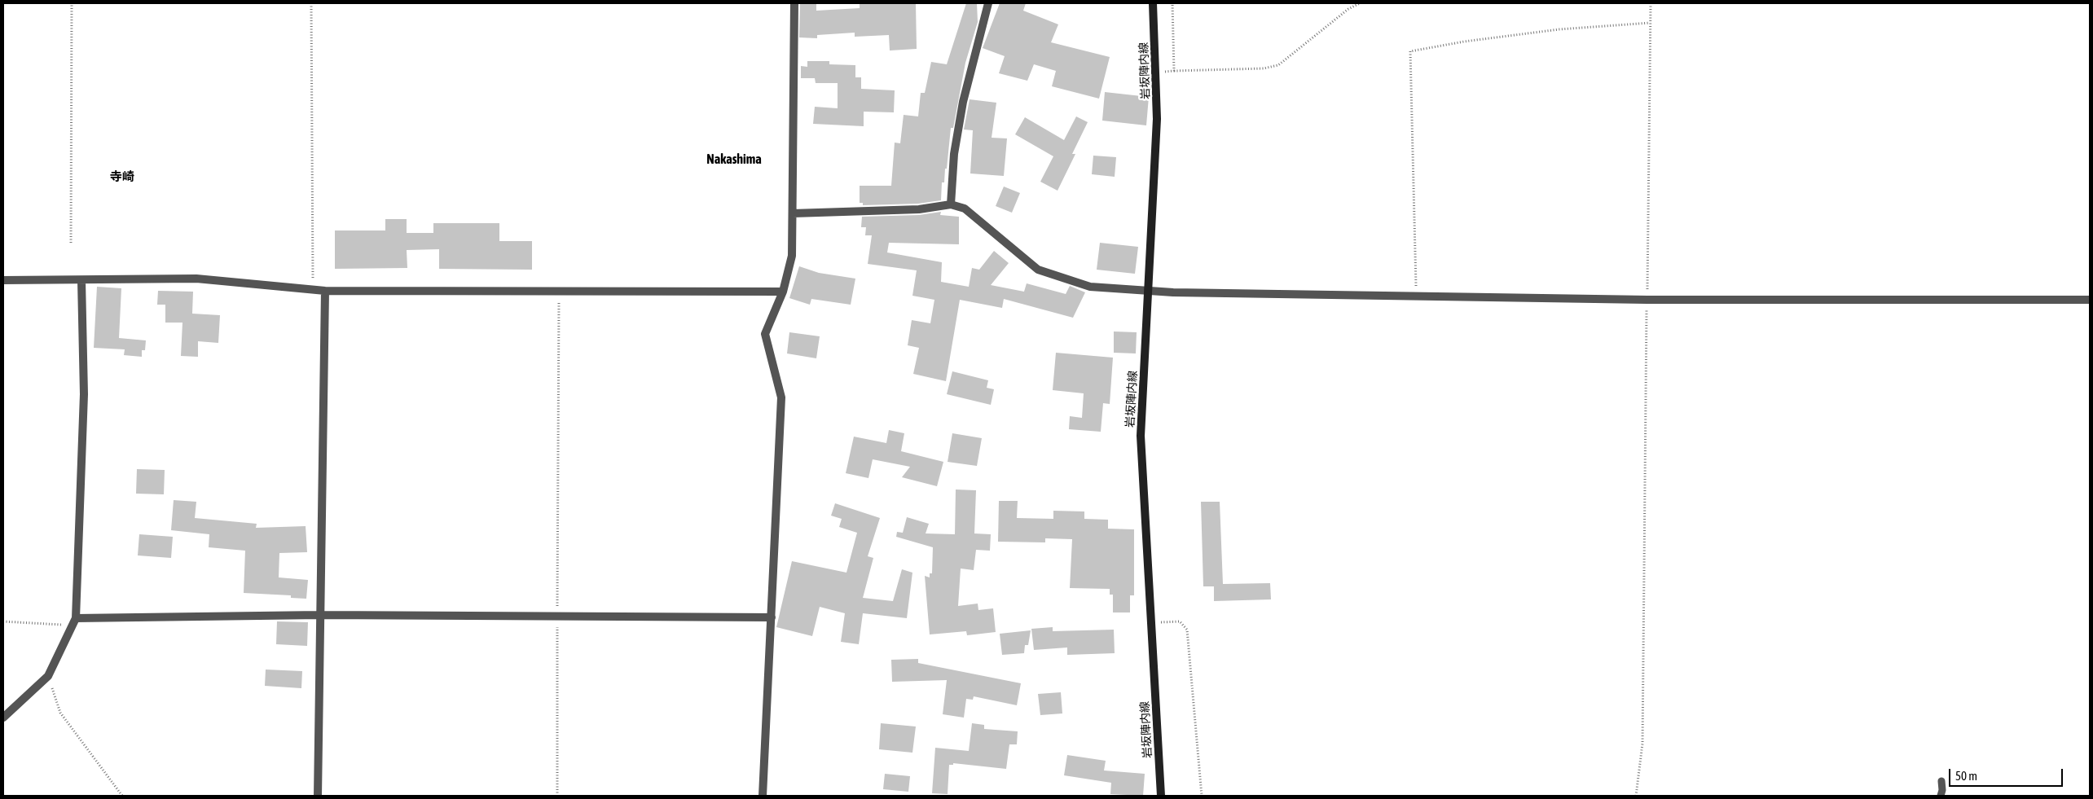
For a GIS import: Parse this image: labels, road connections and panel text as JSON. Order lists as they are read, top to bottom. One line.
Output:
{"streets":{"main road":["岩坂陣内線"]},"districts":["Nakashima","寺崎"],"scale_bar":"50 m"}
